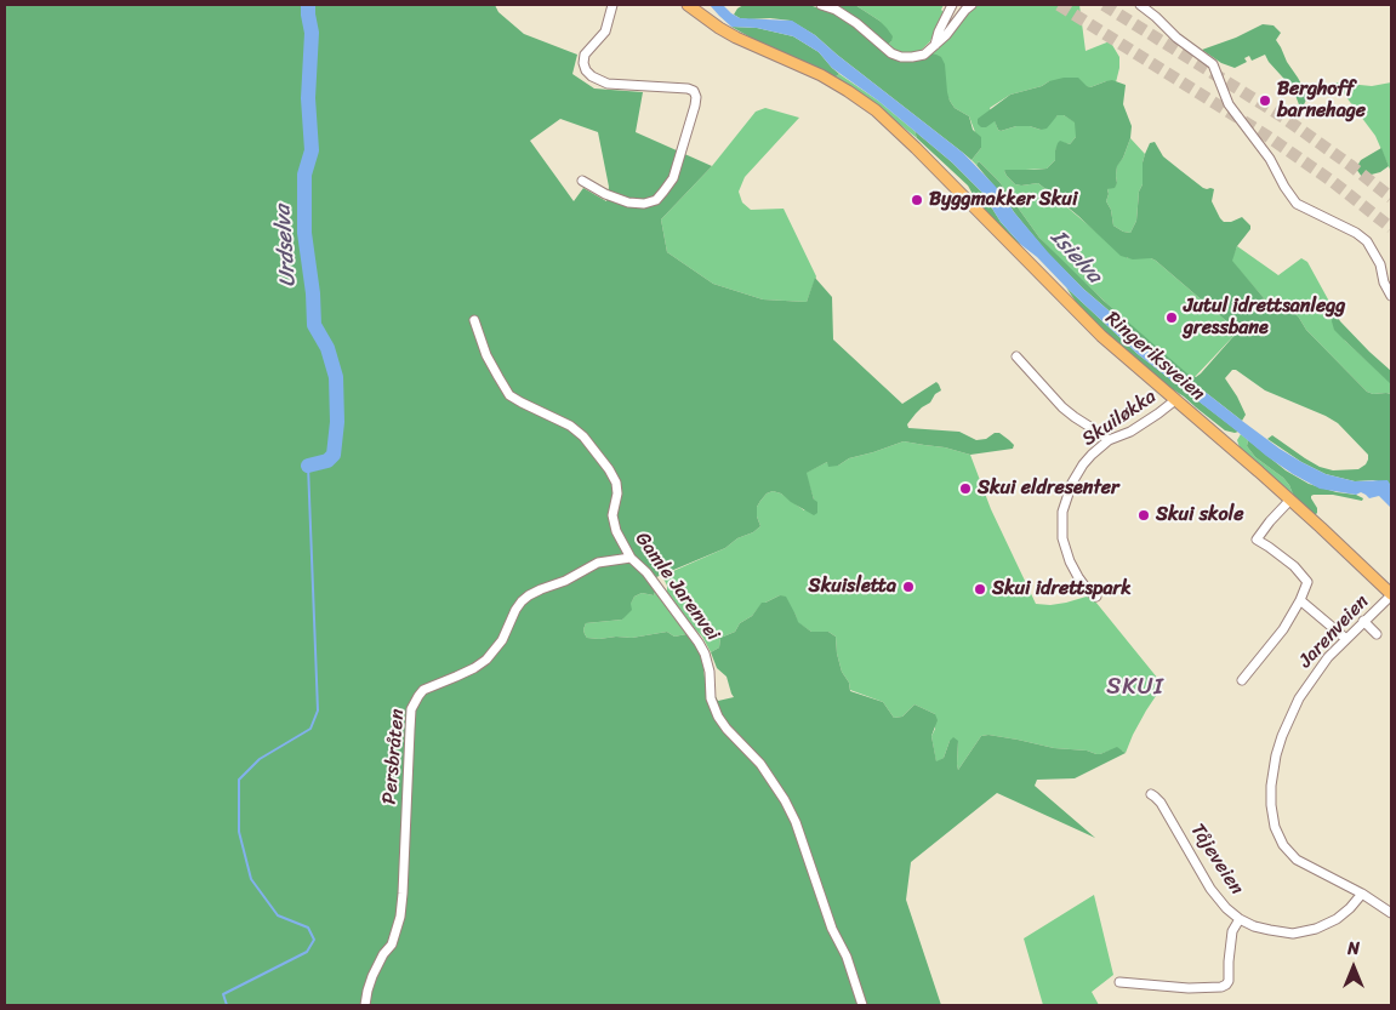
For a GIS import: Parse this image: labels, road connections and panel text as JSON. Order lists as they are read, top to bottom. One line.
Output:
{"streets":{"main road":["Ringeriksveien"],"street":["Skuiløkka","Gamle Jarenvei","Jarenveien","Persbråten","Tåjeveien"]},"crossings":[["Ringeriksveien","Skuiløkka"],["Ringeriksveien","Jarenveien"],["Gamle Jarenvei","Persbråten"],["Jarenveien","Tåjeveien"]],"districts":["SKUI"],"water":["Urdselva","Isielva"],"places":["Berghoff barnehage","Byggmakker Skui","Jutul idrettsanlegg gressbane","Skui eldresenter","Skui skole","Skuisletta","Skui idrettspark"],"north":"top"}
